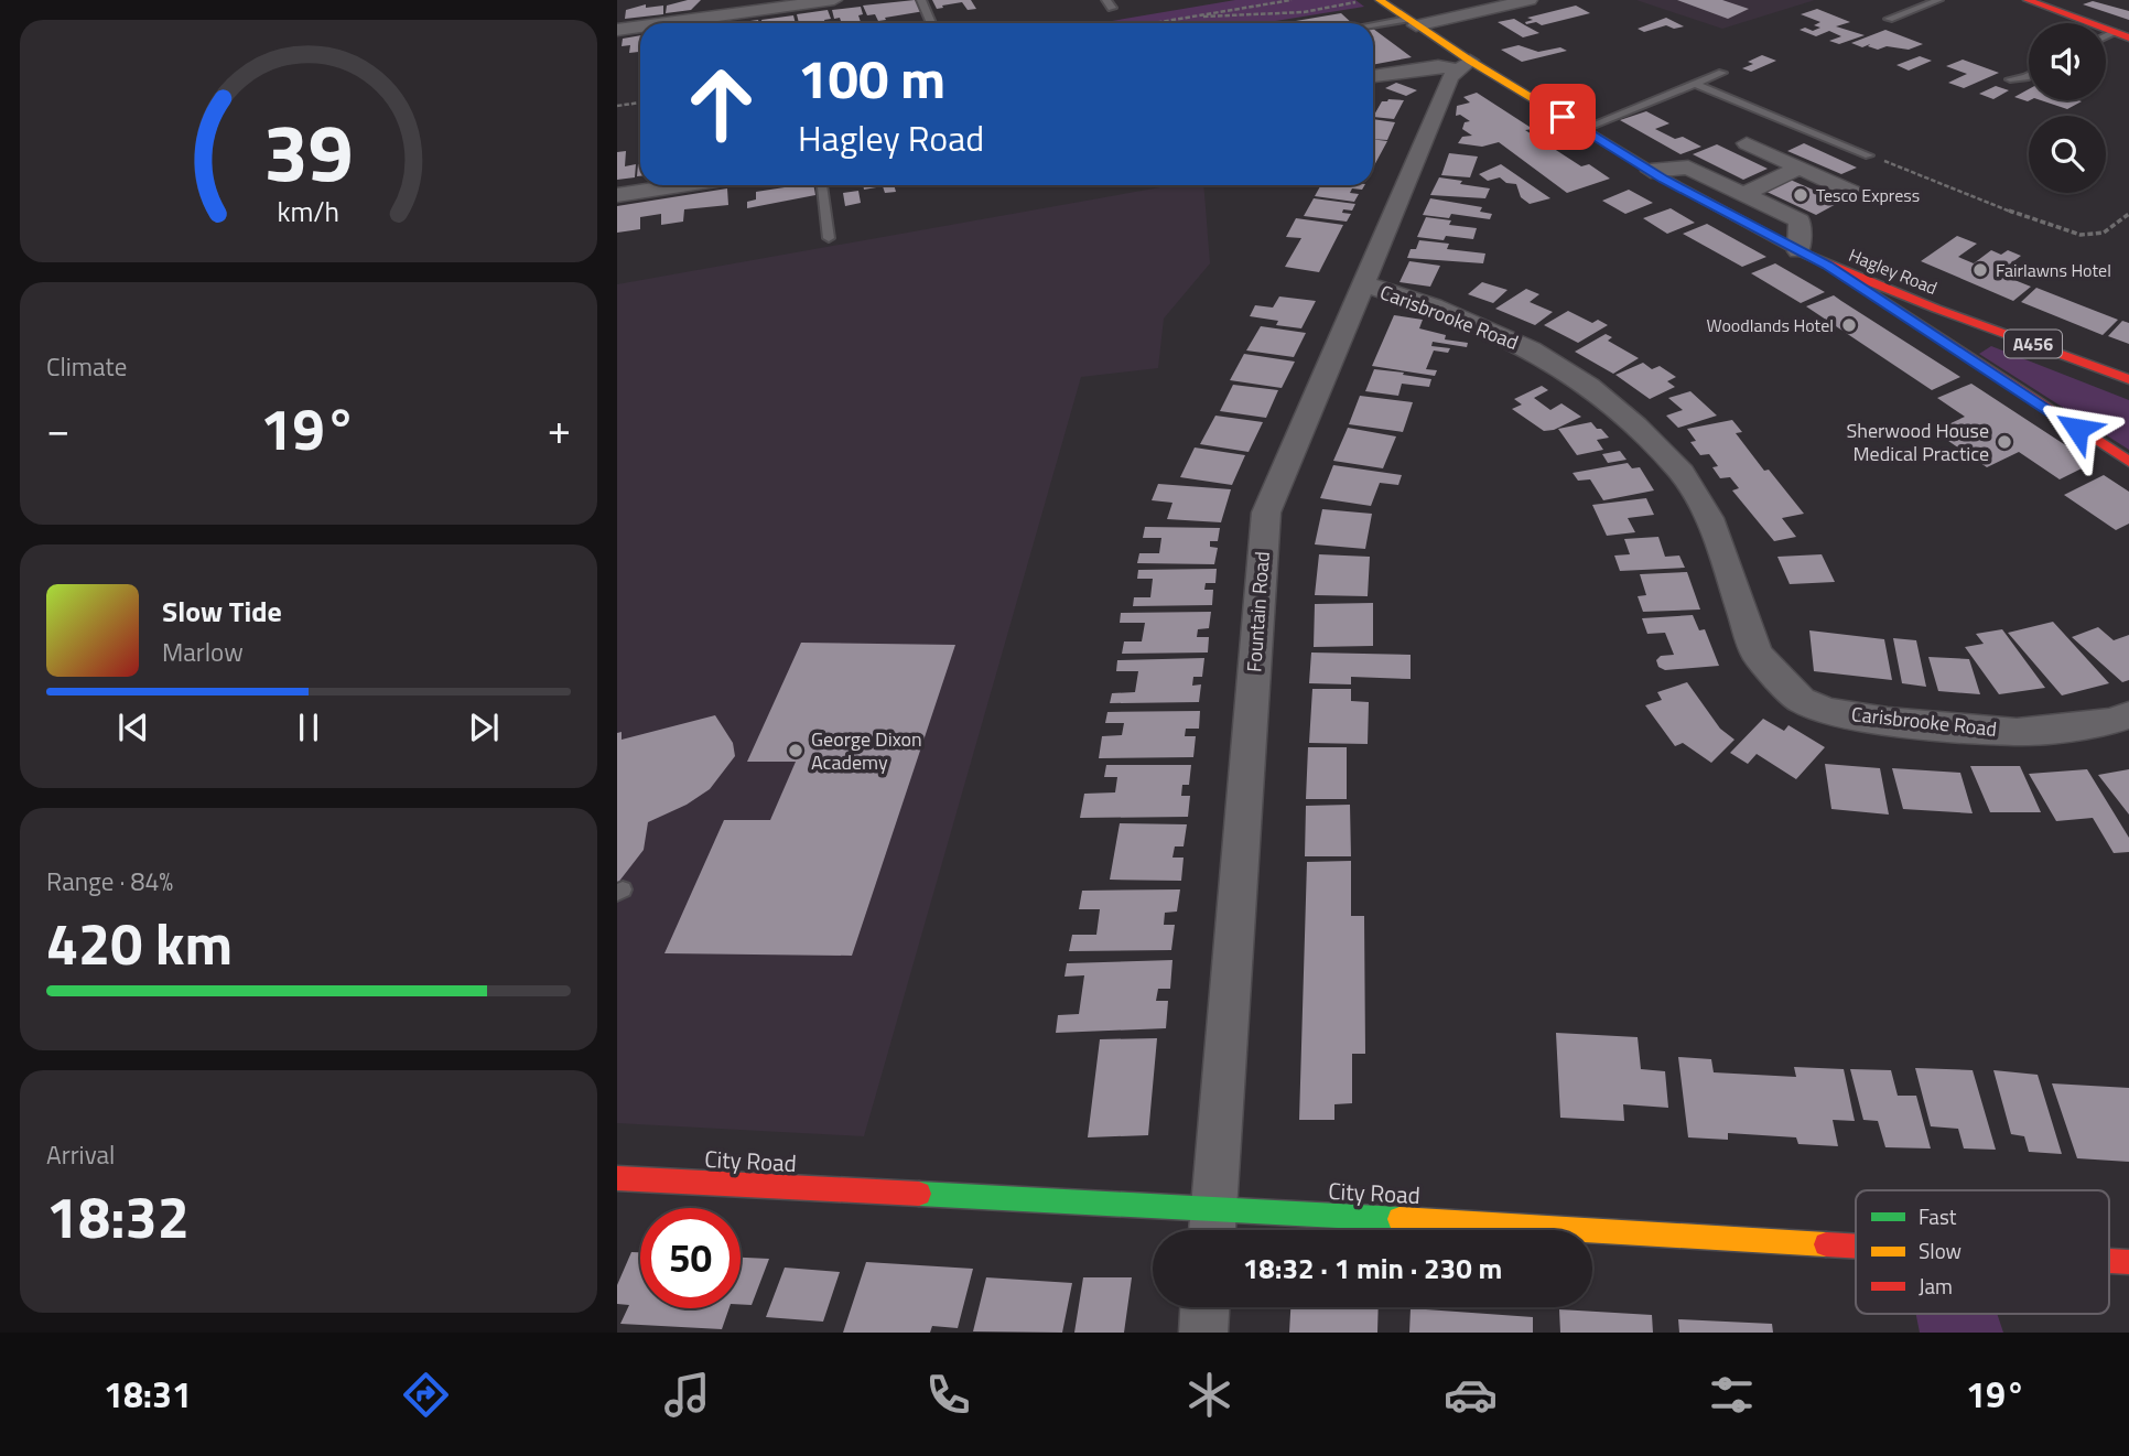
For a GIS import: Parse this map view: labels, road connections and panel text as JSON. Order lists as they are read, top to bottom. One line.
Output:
{"streets":{"main road":["Hagley Road","A456","City Road"],"street":["Carisbrooke Road","Fountain Road"]},"crossings":[["Hagley Road","Fountain Road"],["Carisbrooke Road","Fountain Road"],["Fountain Road","City Road"]],"places":["Tesco Express","Fairlawns Hotel","Woodlands Hotel","Sherwood House Medical Practice","George Dixon Academy"],"legend":["Fast","Slow","Jam"],"page":{"turn":["100 m","Hagley Road"],"tile":["Climate",["Range · 84%","420 km"],["Arrival","18:32"]],"heat":["−","19°","+"],"song":["Slow Tide","Marlow"],"limit":"50","trip":"18:32 · 1 min · 230 m","tabs":["18:31","19°"],"gauge":["39","km/h"]}}
